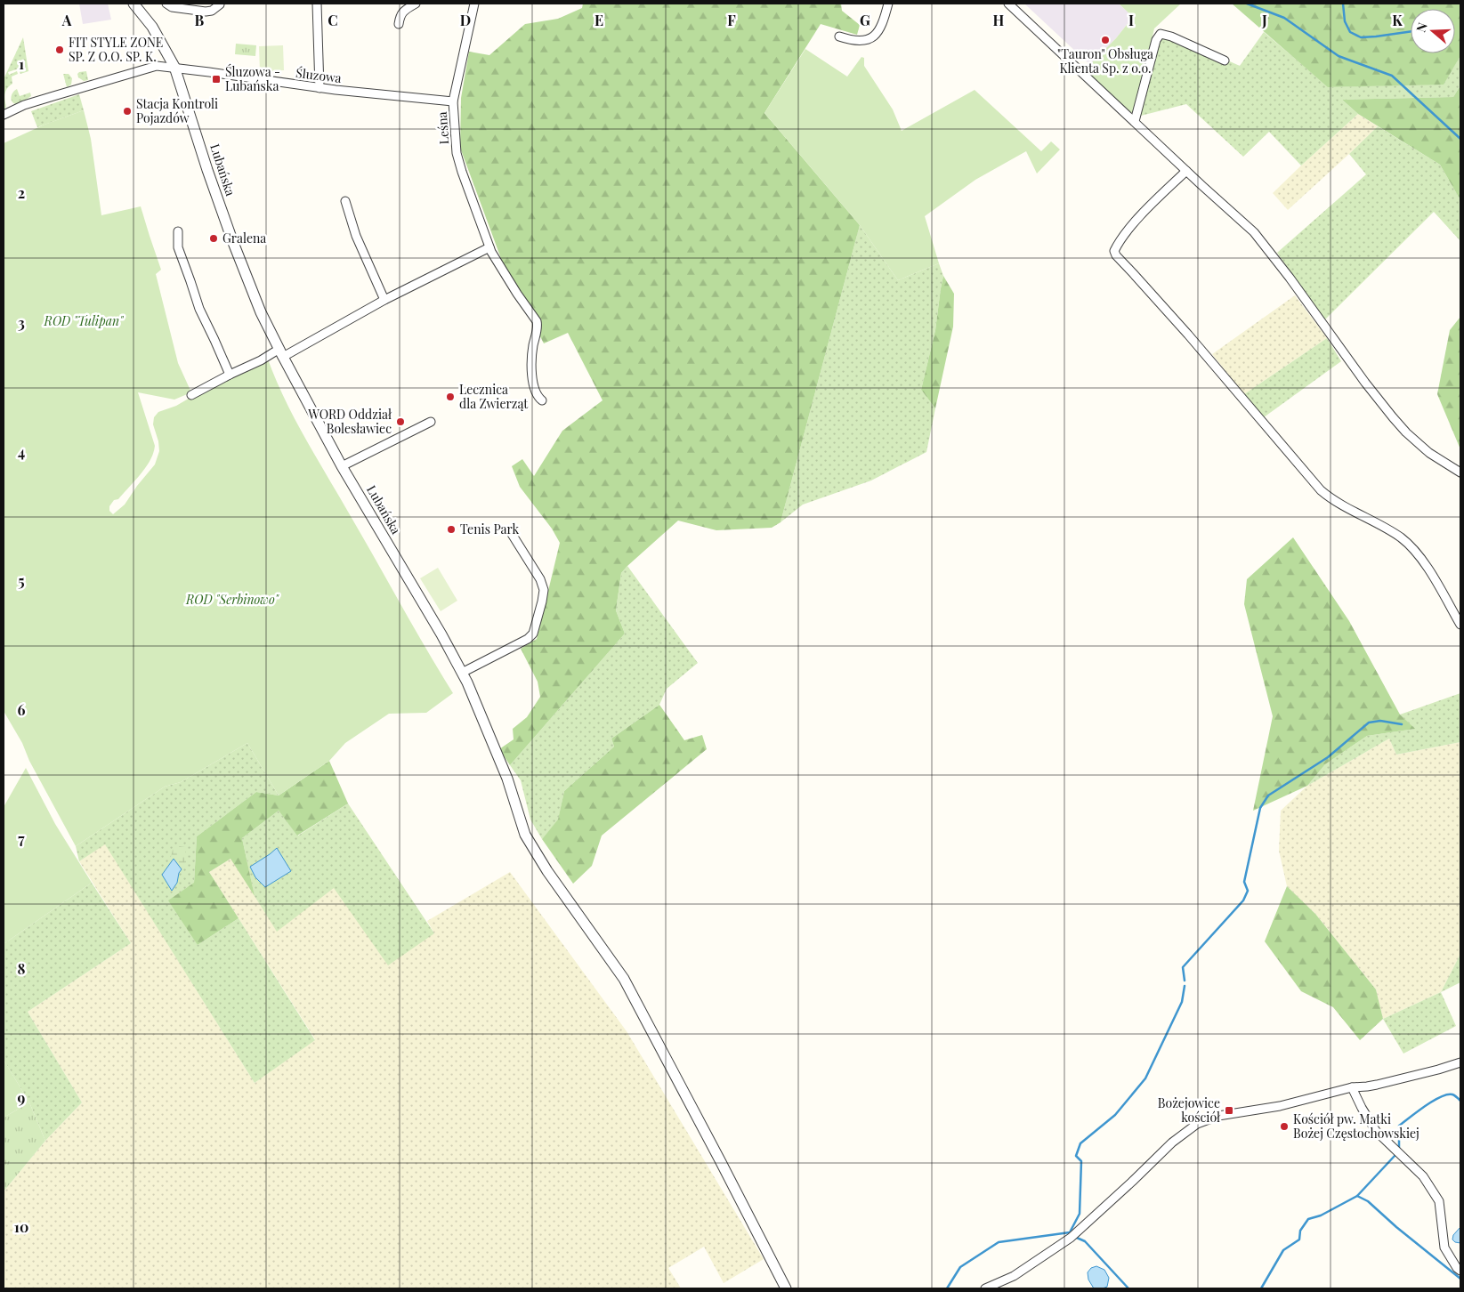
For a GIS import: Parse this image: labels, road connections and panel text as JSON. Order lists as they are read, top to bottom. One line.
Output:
{"streets":{"street":["Śluzowa","Leśna","Lubańska"]},"crossings":[["Śluzowa","Leśna"],["Śluzowa","Lubańska"]],"parks":["ROD \"Tulipan\"","ROD \"Serbinowo\""],"places":{"other":["\"Tauron\" Obsługa Klienta Sp. z o.o.","FIT STYLE ZONE SP. Z O.O. SP. K.","Stacja Kontroli Pojazdów","Gralena","Lecznica dla Zwierząt","WORD Oddział Bolesławiec","Tenis Park","Kościół pw. Matki Bożej Częstochowskiej"],"transit":["Śluzowa - Lubańska","Bożejowice kościół"]},"north":"left","grid":{"columns":["A","B","C","D","E","F","G","H","I","J","K"],"rows":["1","2","3","4","5","6","7","8","9","10"]}}
